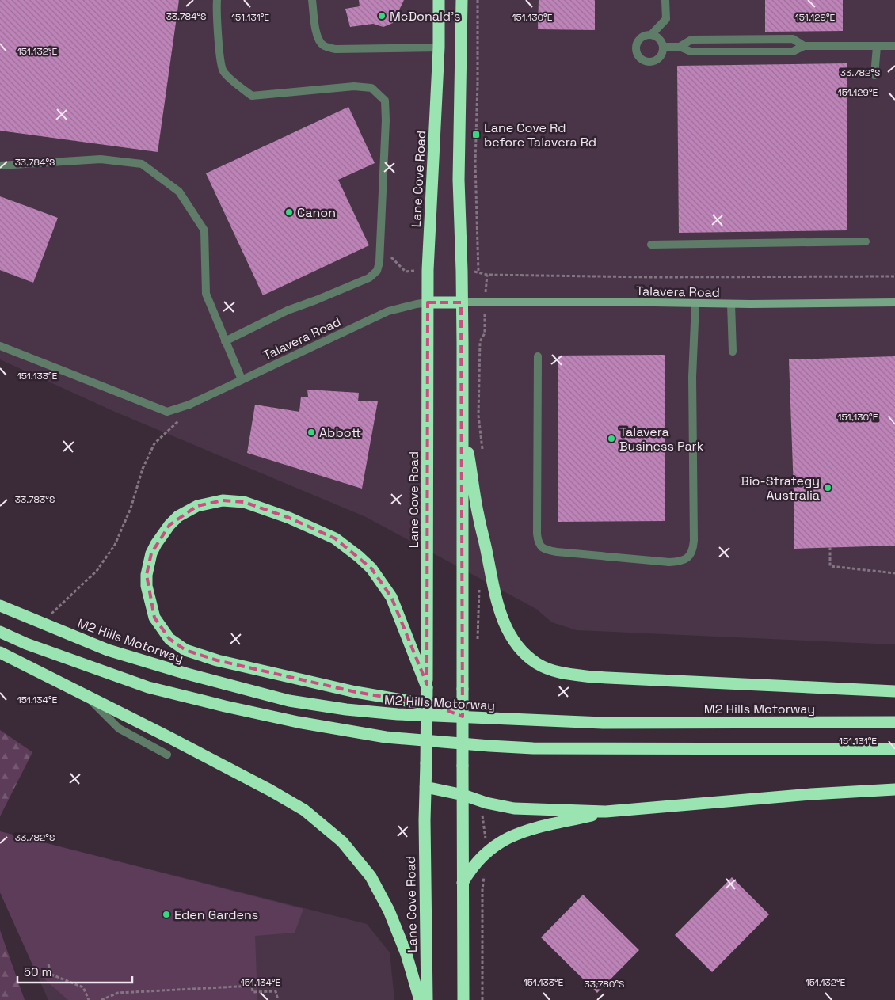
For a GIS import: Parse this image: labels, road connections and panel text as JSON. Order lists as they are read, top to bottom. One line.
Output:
{"streets":{"highway":["Lane Cove Road","M2 Hills Motorway"],"main road":["Talavera Road"]},"crossings":[["Lane Cove Road","Talavera Road"]],"places":{"other":["McDonald's","Canon","Abbott","Talavera Business Park","Bio-Strategy Australia","Eden Gardens"],"transit":["Lane Cove Rd before Talavera Rd"]},"scale_bar":"50 m","coordinates":["33.784°S","151.131°E","151.130°E","151.129°E","151.132°E","33.782°S","151.133°E","33.783°S","151.134°E","33.780°S"]}
